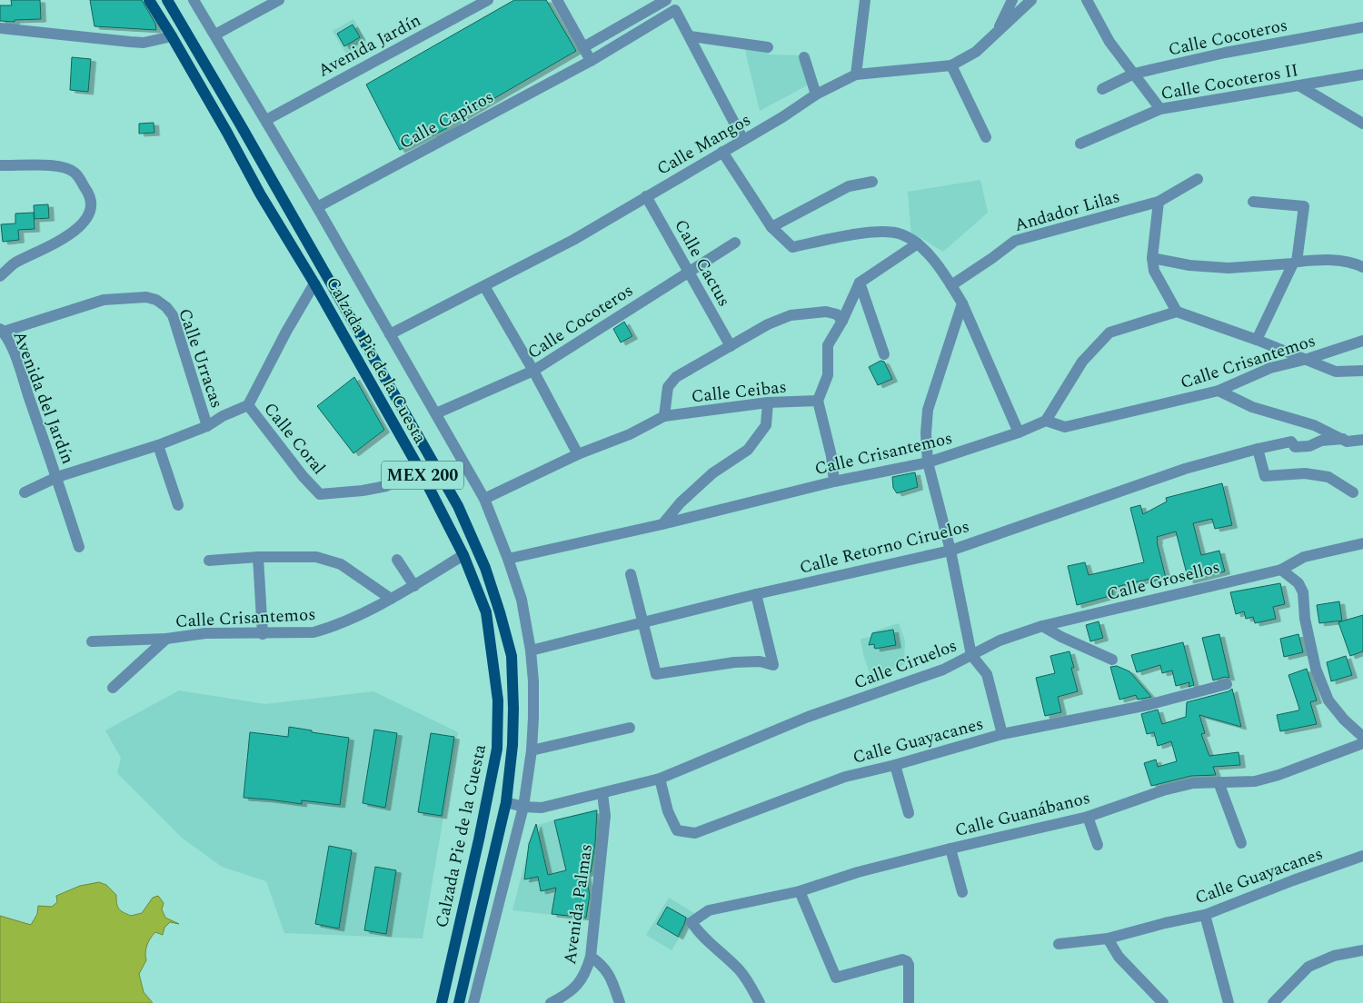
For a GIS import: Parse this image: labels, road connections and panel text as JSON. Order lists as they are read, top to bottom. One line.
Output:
{"streets":{"main road":["Calzada Pie de la Cuesta","MEX 200"],"street":["Calle Cocoteros","Avenida Jardín","Calle Cocoteros II","Calle Capiros","Calle Mangos","Andador Lilas","Calle Cactus","Calle Urracas","Calle Crisantemos","Calle Ceibas","Avenida del Jardín","Calle Coral","Calle Retorno Ciruelos","Calle Grosellos","Calle Ciruelos","Calle Guayacanes","Calle Guanábanos","Avenida Palmas"]},"crossings":[["Calle Cocoteros","Calle Cactus"],["Calle Mangos","Calle Cactus"],["Calle Urracas","Calzada Pie de la Cuesta"],["Calle Urracas","Avenida del Jardín"],["Calle Urracas","Calle Coral"],["Calzada Pie de la Cuesta","Calle Crisantemos"],["Calzada Pie de la Cuesta","Calle Coral"],["Calzada Pie de la Cuesta","Calle Ciruelos"],["Calle Crisantemos","Calle Ciruelos"],["Calle Retorno Ciruelos","Calle Ciruelos"],["Calle Grosellos","Calle Ciruelos"],["Calle Ciruelos","Calle Guayacanes"],["Calle Ciruelos","Avenida Palmas"]]}
